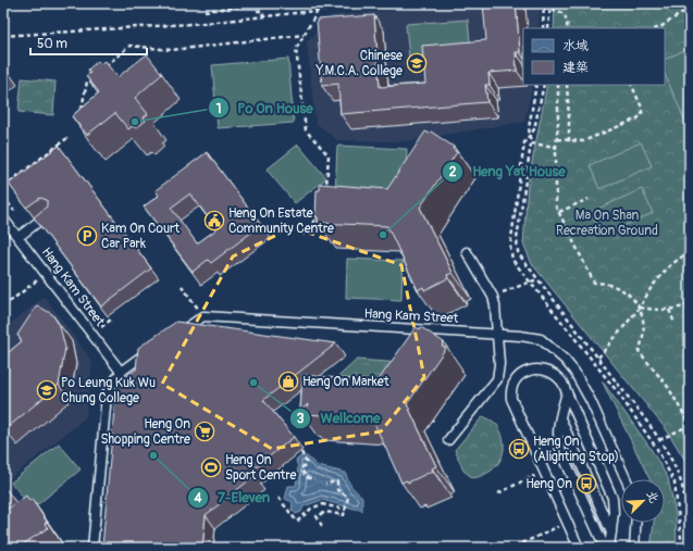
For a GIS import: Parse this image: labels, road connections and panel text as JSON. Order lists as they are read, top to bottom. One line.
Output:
{"streets":{"lane":["Hang Kam Street"]},"parks":["Ma On Shan Recreation Ground"],"places":{"school or university":["Chinese Y.M.C.A. College","Po Leung Kuk Wu Chung College"],"other":["Po On House","Heng Yat House","Wellcome","7-Eleven"],"public building":["Heng On Estate Community Centre"],"parking":["Kam On Court Car Park"],"shop":["Heng On Market"],"supermarket":["Heng On Shopping Centre"],"bus stop":["Heng On (Alighting Stop)","Heng On"],"sports":["Heng On Sport Centre"]},"legend":["水域","建築"],"scale_bar":"50 m","north":"top right"}
